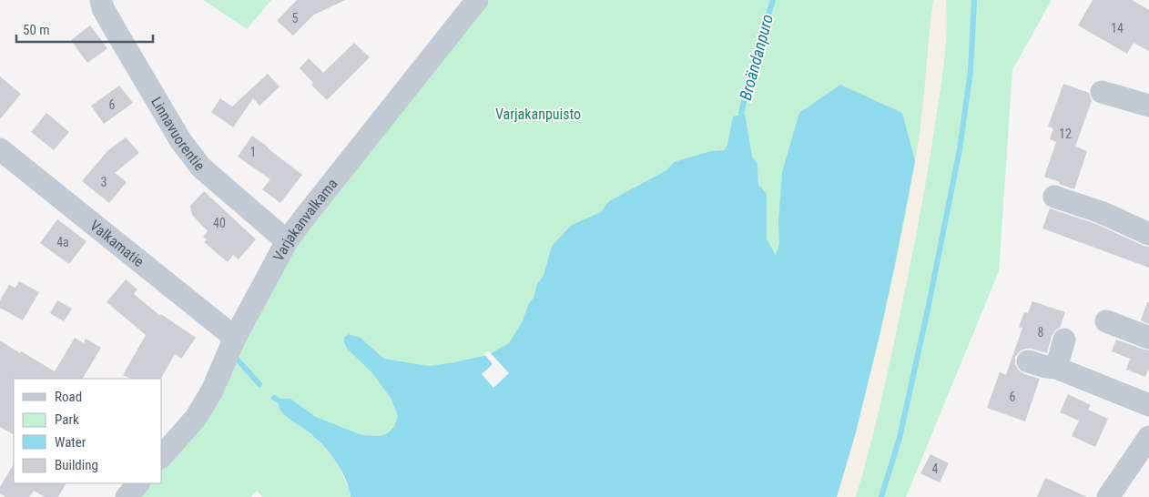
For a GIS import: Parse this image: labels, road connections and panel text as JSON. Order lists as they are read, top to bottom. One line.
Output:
{"streets":{"street":["Linnavuorentie","Varjakanvalkama","Valkamatie"]},"crossings":[["Linnavuorentie","Varjakanvalkama"],["Varjakanvalkama","Valkamatie"]],"water":["Broändanpuro"],"parks":["Varjakanpuisto"],"house_numbers":["5","14","6","12","1","3","40","4a","8","6","4"],"legend":["Road","Park","Water","Building"],"scale_bar":"50 m"}
